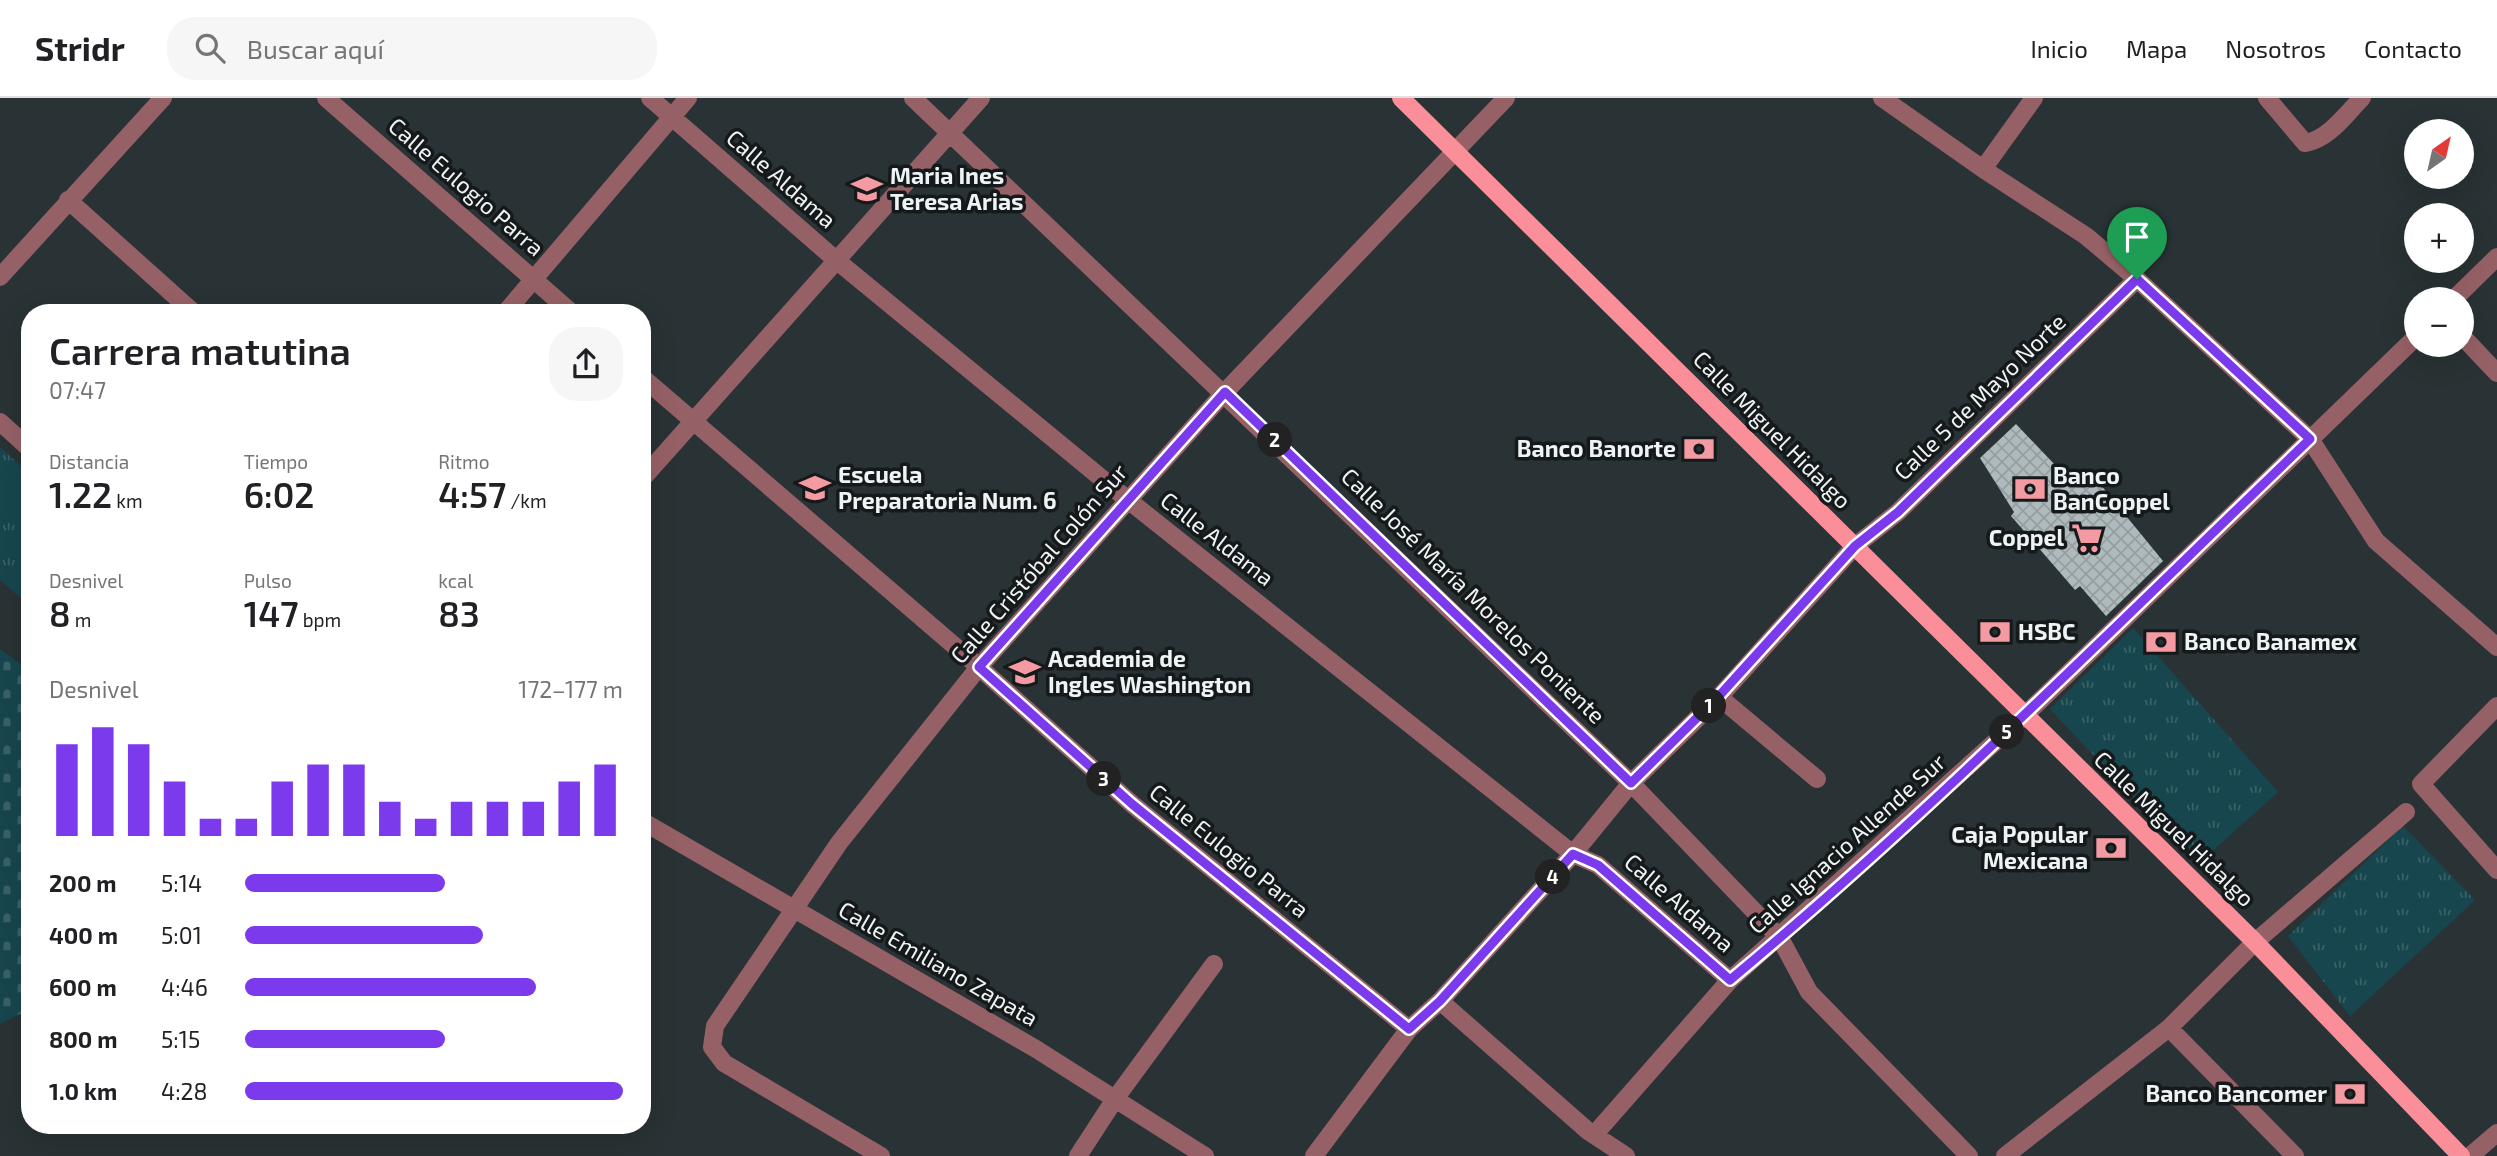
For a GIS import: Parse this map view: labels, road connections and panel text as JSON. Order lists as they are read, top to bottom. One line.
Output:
{"streets":{"main road":["Calle Miguel Hidalgo"],"street":["Calle Aldama","Calle Eulogio Parra","Calle 5 de Mayo Norte","Calle Cristóbal Colón Sur","Calle José María Morelos Poniente","Calle Ignacio Allende Sur","Calle Emiliano Zapata"]},"crossings":[["Calle Aldama","Calle 5 de Mayo Norte"],["Calle Aldama","Calle Cristóbal Colón Sur"],["Calle Aldama","Calle Ignacio Allende Sur"],["Calle Eulogio Parra","Calle 5 de Mayo Norte"],["Calle Eulogio Parra","Calle Cristóbal Colón Sur"],["Calle 5 de Mayo Norte","Calle Miguel Hidalgo"],["Calle 5 de Mayo Norte","Calle José María Morelos Poniente"],["Calle Miguel Hidalgo","Calle Cristóbal Colón Sur"],["Calle Miguel Hidalgo","Calle Ignacio Allende Sur"],["Calle Cristóbal Colón Sur","Calle José María Morelos Poniente"],["Calle Cristóbal Colón Sur","Calle Emiliano Zapata"],["Calle José María Morelos Poniente","Calle Ignacio Allende Sur"]],"places":{"school or university":["Maria Ines Teresa Arias","Escuela Preparatoria Num. 6","Academia de Ingles Washington"],"bank":["Banco Banorte","Banco BanCoppel","HSBC","Banco Banamex","Caja Popular Mexicana","Banco Bancomer"],"supermarket":["Coppel"]},"north":"top right","page":{"header":"Stridr","search":"Buscar aquí","nav":["Inicio","Mapa","Nosotros","Contacto"],"map_buttons":["+","−"],"heading":["Carrera matutina","07:47"],"pins":["2","1","5","3","4"],"stats":[["Distancia","1.22 km"],["Tiempo","6:02"],["Ritmo","4:57 /km"],["Desnivel","8 m"],["Pulso","147 bpm"],["kcal","83"]],"chart":["Desnivel","172–177 m"],"list":[{"name":"200 m","note":"5:14"},{"name":"400 m","note":"5:01"},{"name":"600 m","note":"4:46"},{"name":"800 m","note":"5:15"},{"name":"1.0 km","note":"4:28"}]}}
